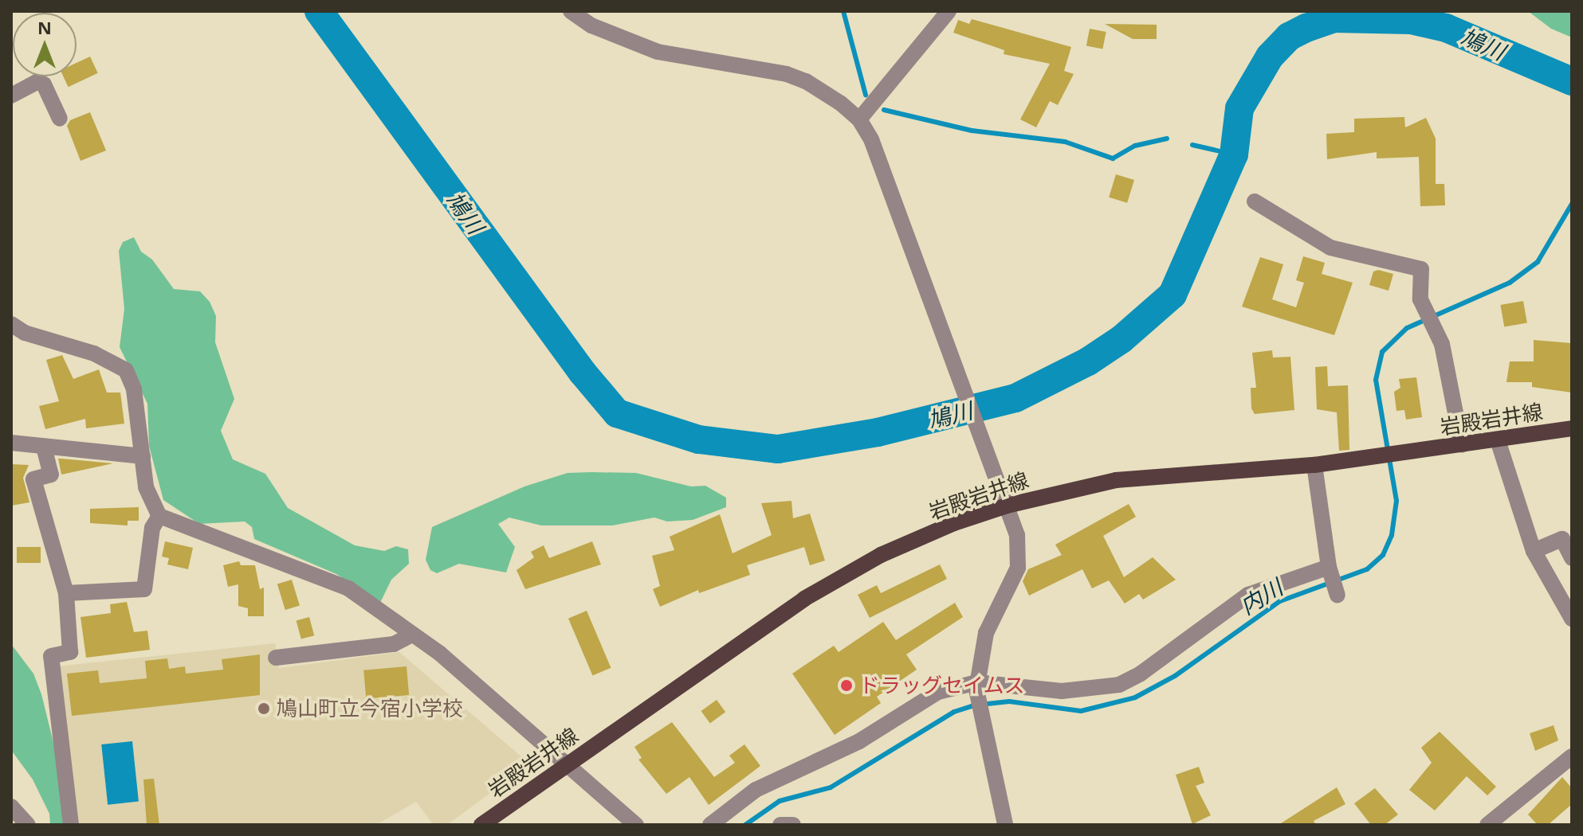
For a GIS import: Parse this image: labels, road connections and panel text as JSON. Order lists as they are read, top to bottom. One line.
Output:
{"streets":{"main road":["岩殿岩井線"]},"water":["鳩川","内川"],"places":["ドラッグセイムス","鳩山町立今宿小学校"],"north":"top"}
